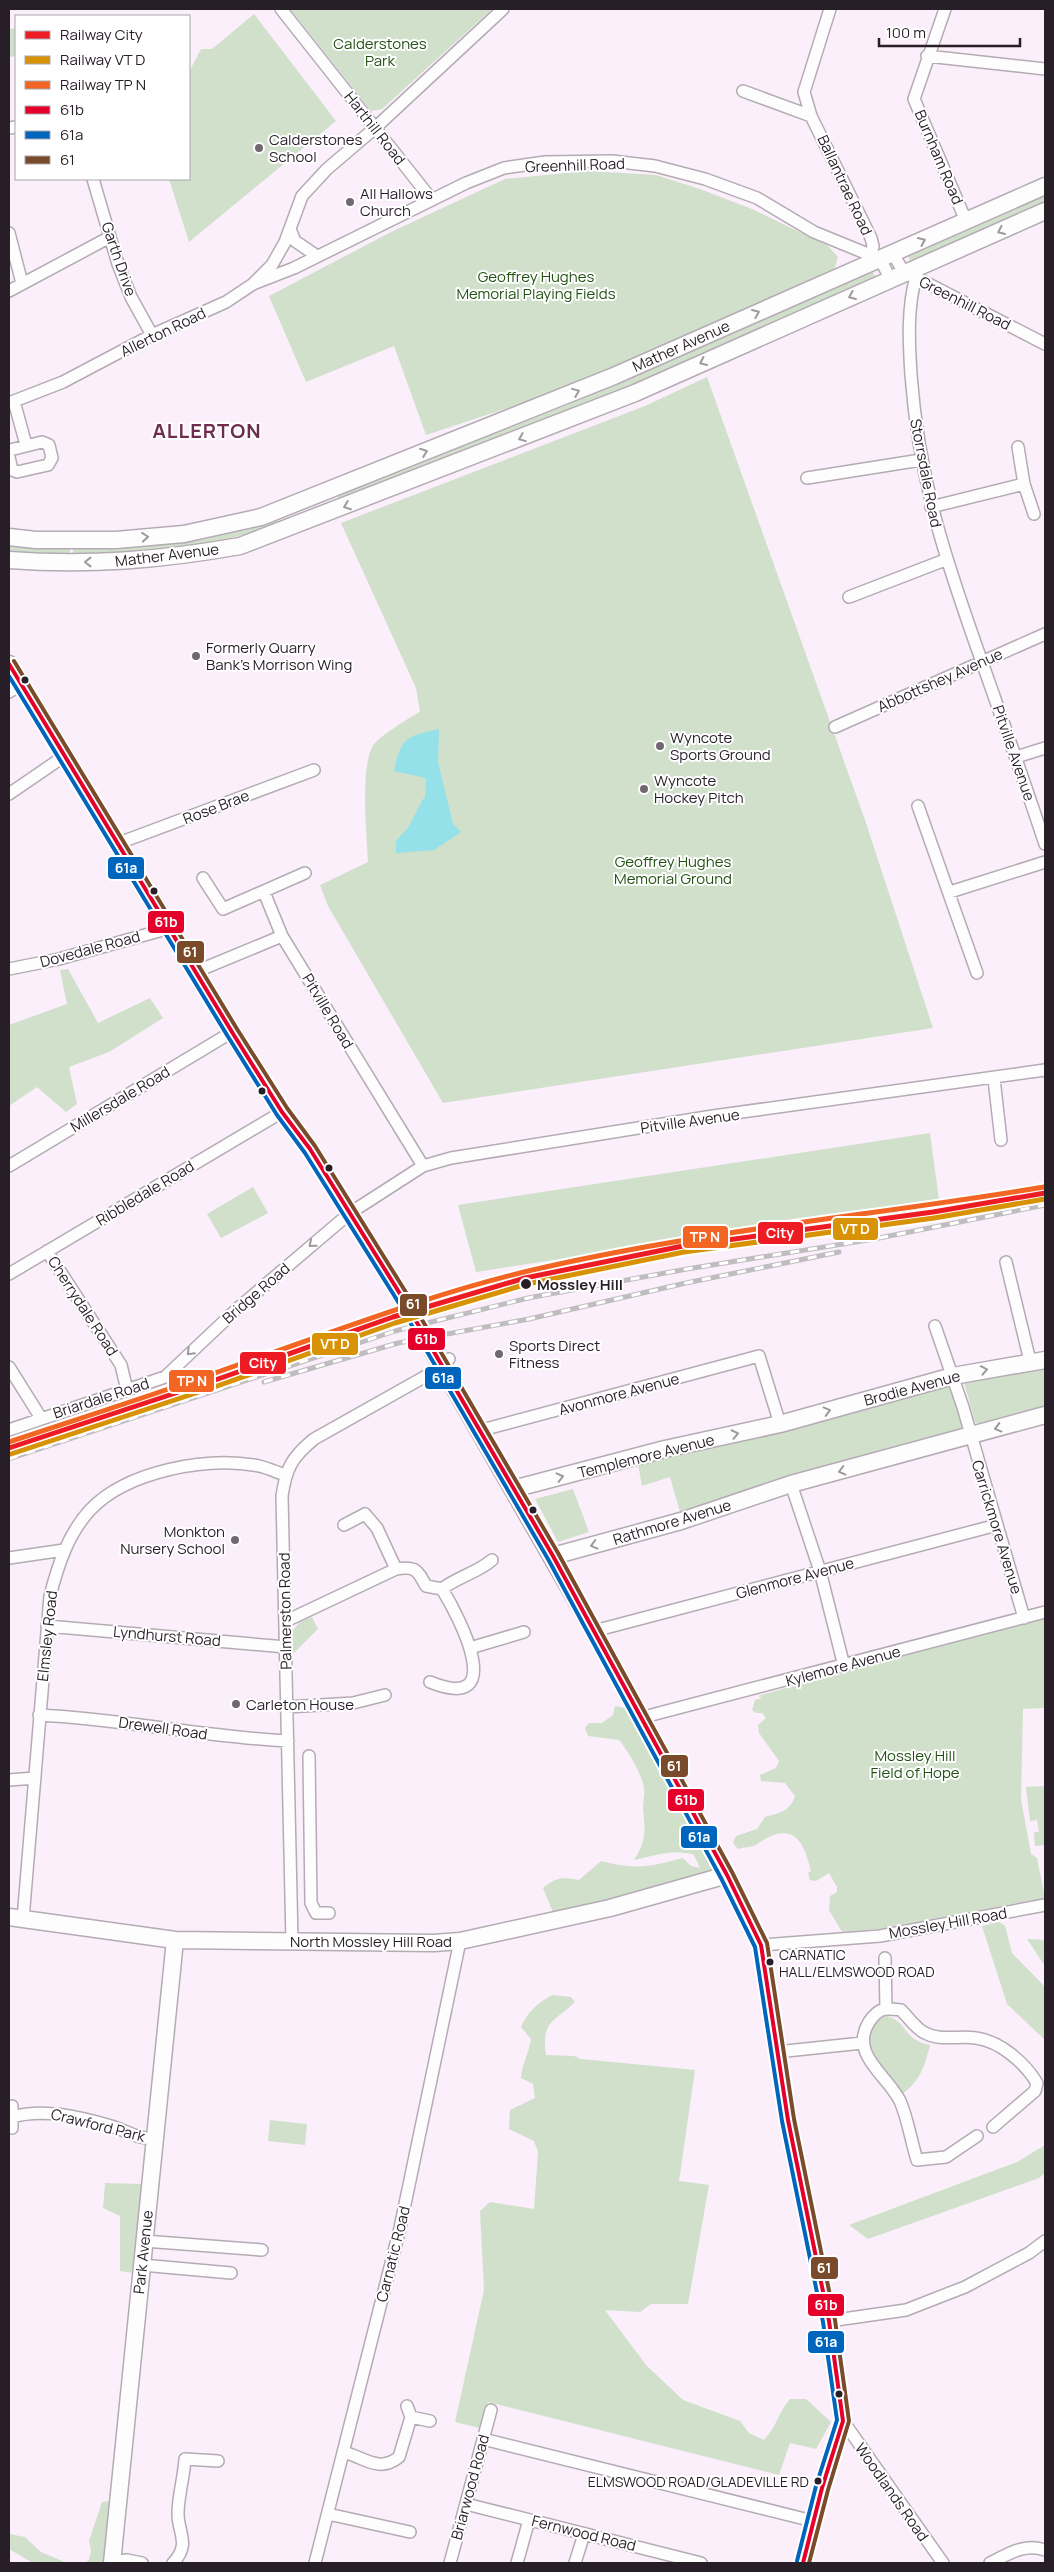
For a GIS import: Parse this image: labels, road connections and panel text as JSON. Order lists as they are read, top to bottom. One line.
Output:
{"streets":{"street":["Harthill Road","Burnham Road","Greenhill Road","Ballantrae Road","Garth Drive","Allerton Road","Mather Avenue","Storrsdale Road","Abbottshey Avenue","Pitville Avenue","Rose Brae","Dovedale Road","Pitville Road","Millersdale Road","Ribbledale Road","Bridge Road","Cherrydale Road","Brodie Avenue","Avonmore Avenue","Briardale Road","Templemore Avenue","Rathmore Avenue","Carrickmore Avenue","Glenmore Avenue","Palmerston Road","Elmsley Road","Lyndhurst Road","Kylemore Avenue","Drewell Road","Mossley Hill Road","North Mossley Hill Road","Crawford Park","Park Avenue","Carnatic Road","Briarwood Road","Woodlands Road","Fernwood Road"]},"crossings":[["Harthill Road","Greenhill Road"],["Harthill Road","Allerton Road"],["Burnham Road","Mather Avenue"],["Greenhill Road","Ballantrae Road"],["Greenhill Road","Allerton Road"],["Greenhill Road","Mather Avenue"],["Greenhill Road","Storrsdale Road"],["Ballantrae Road","Mather Avenue"],["Garth Drive","Allerton Road"],["Mather Avenue","Storrsdale Road"],["Storrsdale Road","Abbottshey Avenue"],["Storrsdale Road","Pitville Avenue"],["Abbottshey Avenue","Pitville Avenue"],["Pitville Avenue","Pitville Road"],["Pitville Avenue","Bridge Road"],["Ribbledale Road","Cherrydale Road"],["Bridge Road","Briardale Road"],["Cherrydale Road","Briardale Road"],["Brodie Avenue","Avonmore Avenue"],["Brodie Avenue","Templemore Avenue"],["Brodie Avenue","Carrickmore Avenue"],["Avonmore Avenue","Templemore Avenue"],["Carrickmore Avenue","Glenmore Avenue"],["Carrickmore Avenue","Kylemore Avenue"],["Palmerston Road","Elmsley Road"],["Palmerston Road","Lyndhurst Road"],["Palmerston Road","Drewell Road"],["Palmerston Road","North Mossley Hill Road"],["Elmsley Road","Lyndhurst Road"],["Elmsley Road","Drewell Road"],["Elmsley Road","North Mossley Hill Road"],["North Mossley Hill Road","Park Avenue"],["North Mossley Hill Road","Carnatic Road"],["Crawford Park","Park Avenue"],["Briarwood Road","Fernwood Road"]],"one_way":["Bridge Road","Templemore Avenue","Rathmore Avenue"],"districts":["ALLERTON"],"parks":["Calderstones Park","Geoffrey Hughes Memorial Playing Fields","Geoffrey Hughes Memorial Ground","Mossley Hill Field of Hope"],"places":["Calderstones School","All Hallows Church","Formerly Quarry Bank's Morrison Wing","Wyncote Sports Ground","Wyncote Hockey Pitch","Mossley Hill","Sports Direct Fitness","Monkton Nursery School","Carleton House","CARNATIC HALL/ELMSWOOD ROAD","ELMSWOOD ROAD/GLADEVILLE RD"],"lines":["transit line 61","transit line 61b","transit line 61a","rail line City"],"legend":["Railway City","Railway VT D","Railway TP N","61b","61a","61"],"scale_bar":"100 m"}
